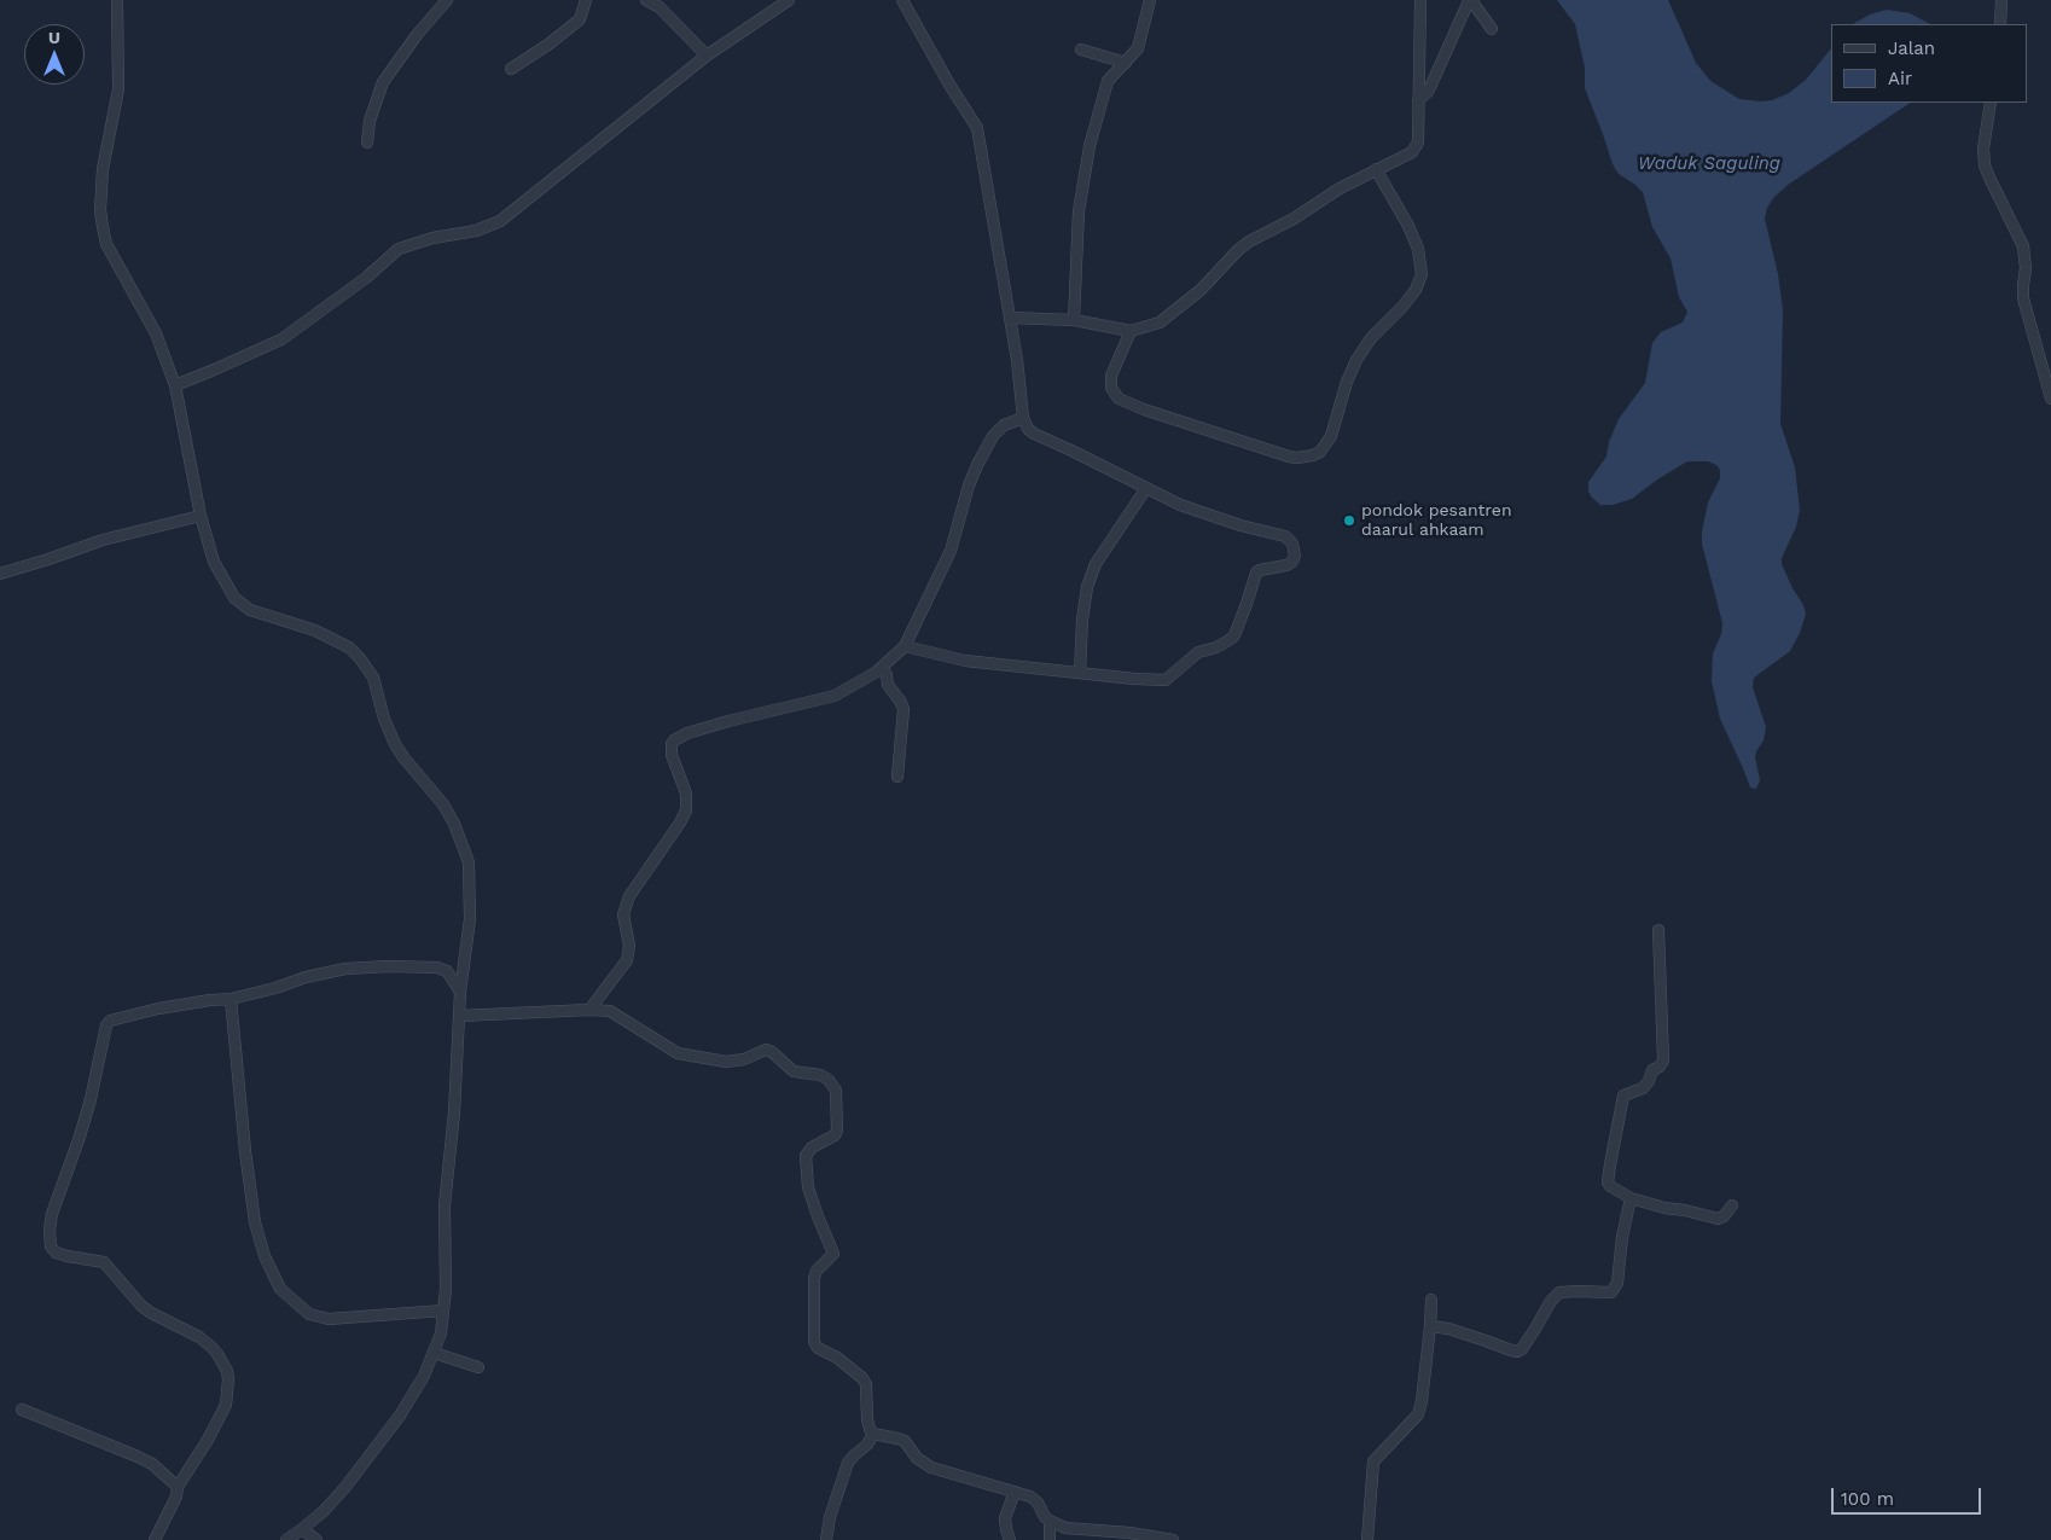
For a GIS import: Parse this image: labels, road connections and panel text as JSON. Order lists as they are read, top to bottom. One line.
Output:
{"water":["Waduk Saguling"],"places":["pondok pesantren daarul ahkaam"],"legend":["Jalan","Air"],"scale_bar":"100 m","north":"top"}
